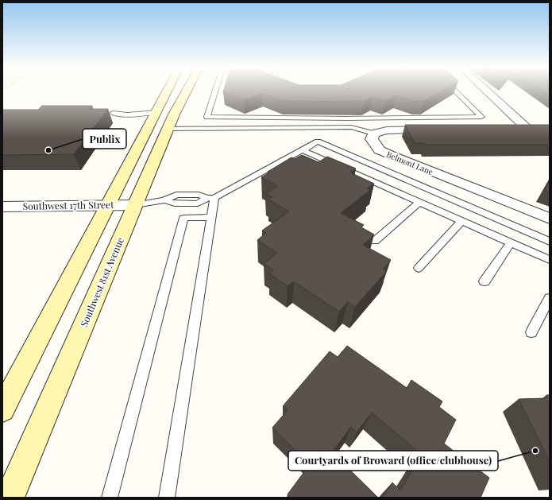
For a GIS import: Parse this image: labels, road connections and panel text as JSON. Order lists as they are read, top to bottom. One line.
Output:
{"streets":{"street":["Belmont Lane","Southwest 17th Street","Southwest 81st Avenue"]},"crossings":[["Southwest 17th Street","Southwest 81st Avenue"]],"places":["Publix","Courtyards of Broward (office/clubhouse)"]}
